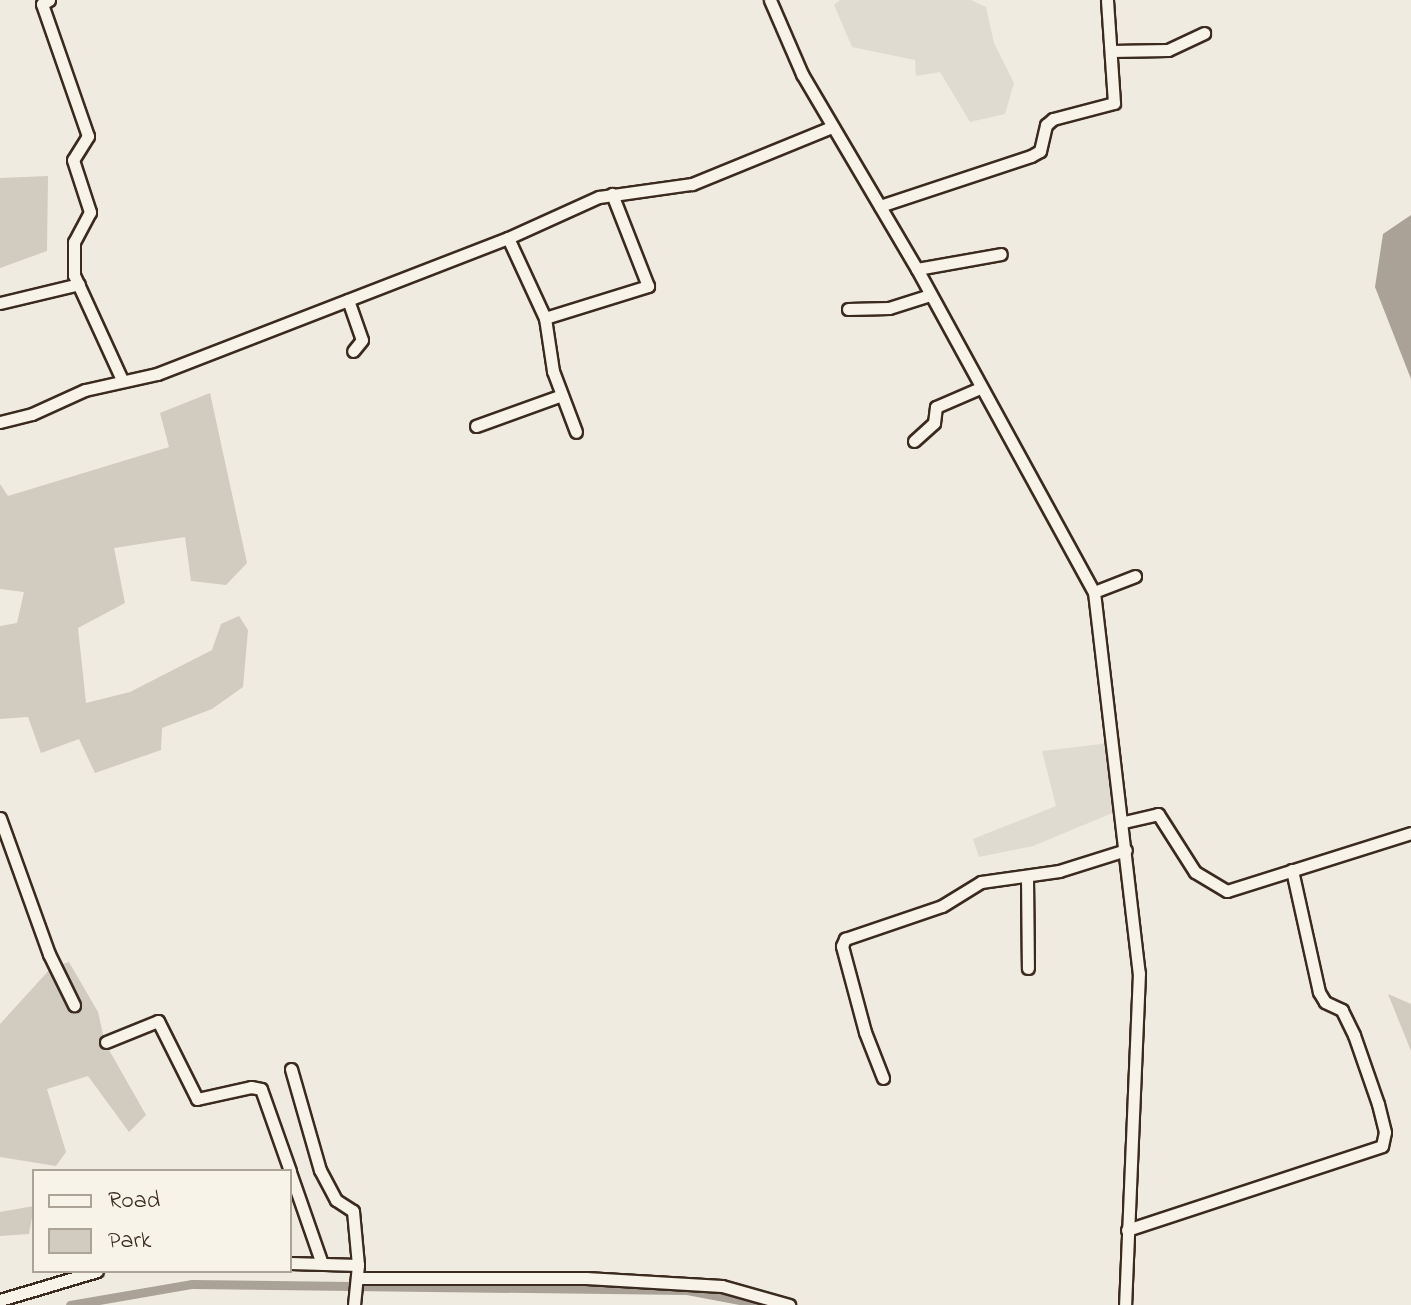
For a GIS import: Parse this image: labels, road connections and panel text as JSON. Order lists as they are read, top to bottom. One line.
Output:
{"legend":["Road","Park"]}
